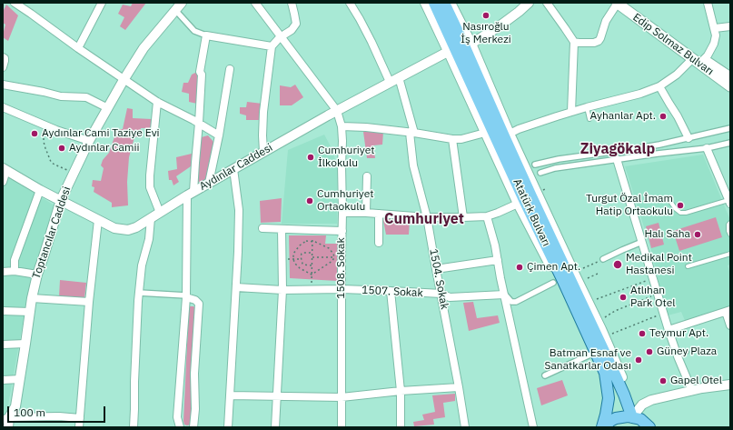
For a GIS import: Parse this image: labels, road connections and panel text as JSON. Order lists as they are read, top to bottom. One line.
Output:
{"streets":{"main road":["Edip Solmaz Bulvarı","Atatürk Bulvarı"],"street":["Aydınlar Caddesi","Toptancılar Caddesi","1508. Sokak","1504. Sokak","1507. Sokak"]},"crossings":[["Aydınlar Caddesi","Atatürk Bulvarı"],["Aydınlar Caddesi","Toptancılar Caddesi"],["Aydınlar Caddesi","1508. Sokak"],["Aydınlar Caddesi","1504. Sokak"],["1508. Sokak","1507. Sokak"],["1504. Sokak","1507. Sokak"]],"districts":["Ziyagökalp","Cumhuriyet"],"places":["Nasıroğlu İş Merkezi","Ayhanlar Apt.","Aydınlar Cami Taziye Evi","Aydınlar Camii","Cumhuriyet İlkokulu","Cumhuriyet Ortaokulu","Turgut Özal İmam Hatip Ortaokulu","Halı Saha","Medikal Point Hastanesi","Çimen Apt.","Atlıhan Park Otel","Teymur Apt.","Güney Plaza","Batman Esnaf ve Sanatkarlar Odası","Gapel Otel"],"scale_bar":"100 m"}
